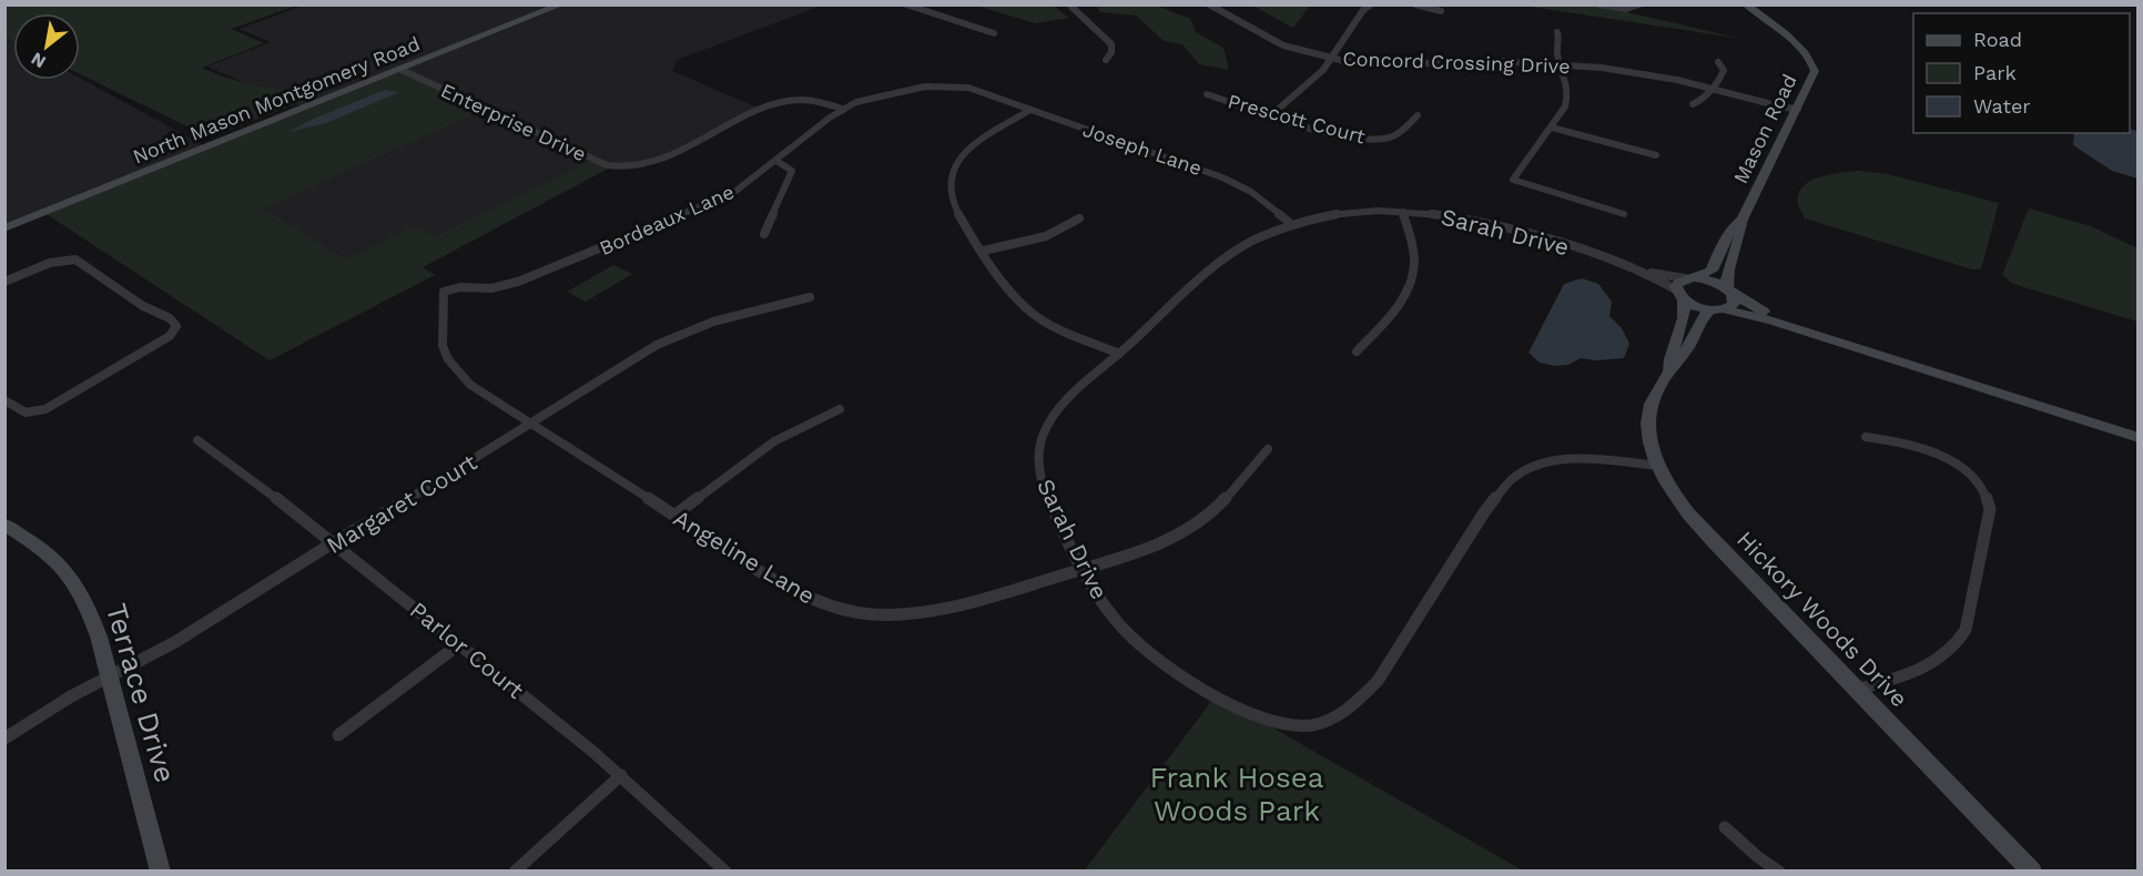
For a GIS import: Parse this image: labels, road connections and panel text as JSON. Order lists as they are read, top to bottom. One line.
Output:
{"streets":{"main road":["North Mason Montgomery Road","Mason Road","Hickory Woods Drive","Terrace Drive"],"street":["Concord Crossing Drive","Prescott Court","Enterprise Drive","Joseph Lane","Bordeaux Lane","Sarah Drive","Margaret Court","Angeline Lane","Parlor Court"]},"crossings":[["Concord Crossing Drive","Mason Road"],["North Mason Montgomery Road","Enterprise Drive"],["Enterprise Drive","Bordeaux Lane"],["Mason Road","Sarah Drive"],["Mason Road","Hickory Woods Drive"],["Joseph Lane","Bordeaux Lane"],["Joseph Lane","Sarah Drive"],["Bordeaux Lane","Angeline Lane"],["Sarah Drive","Angeline Lane"],["Sarah Drive","Hickory Woods Drive"],["Margaret Court","Angeline Lane"],["Margaret Court","Parlor Court"],["Margaret Court","Terrace Drive"]],"parks":["Frank Hosea Woods Park"],"legend":["Road","Park","Water"],"north":"bottom left"}
